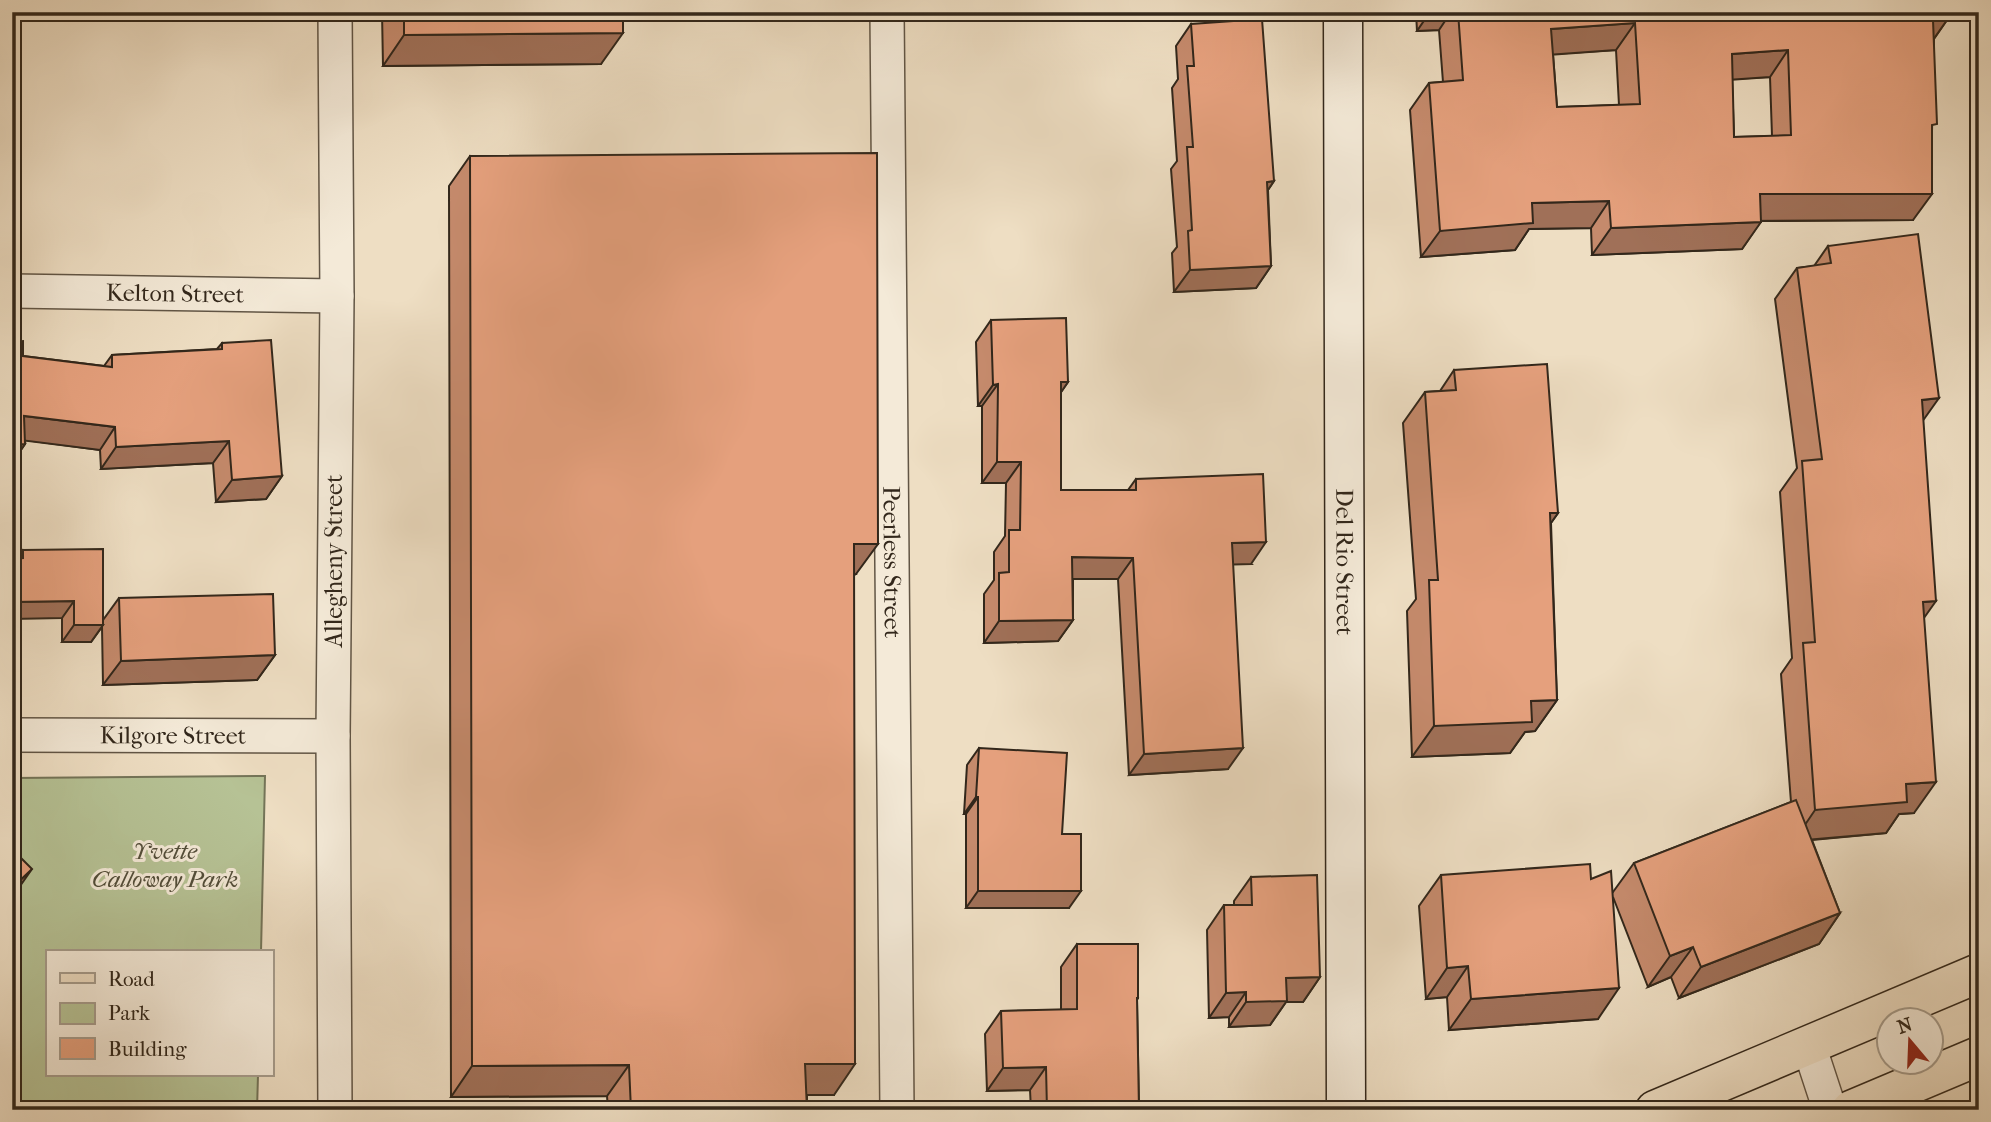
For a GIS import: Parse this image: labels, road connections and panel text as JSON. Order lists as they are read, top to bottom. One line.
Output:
{"streets":{"street":["Kelton Street","Allegheny Street","Peerless Street","Del Rio Street","Kilgore Street"]},"crossings":[["Kelton Street","Allegheny Street"],["Allegheny Street","Kilgore Street"]],"parks":["Yvette Calloway Park"],"legend":["Road","Park","Building"],"north":"top"}
